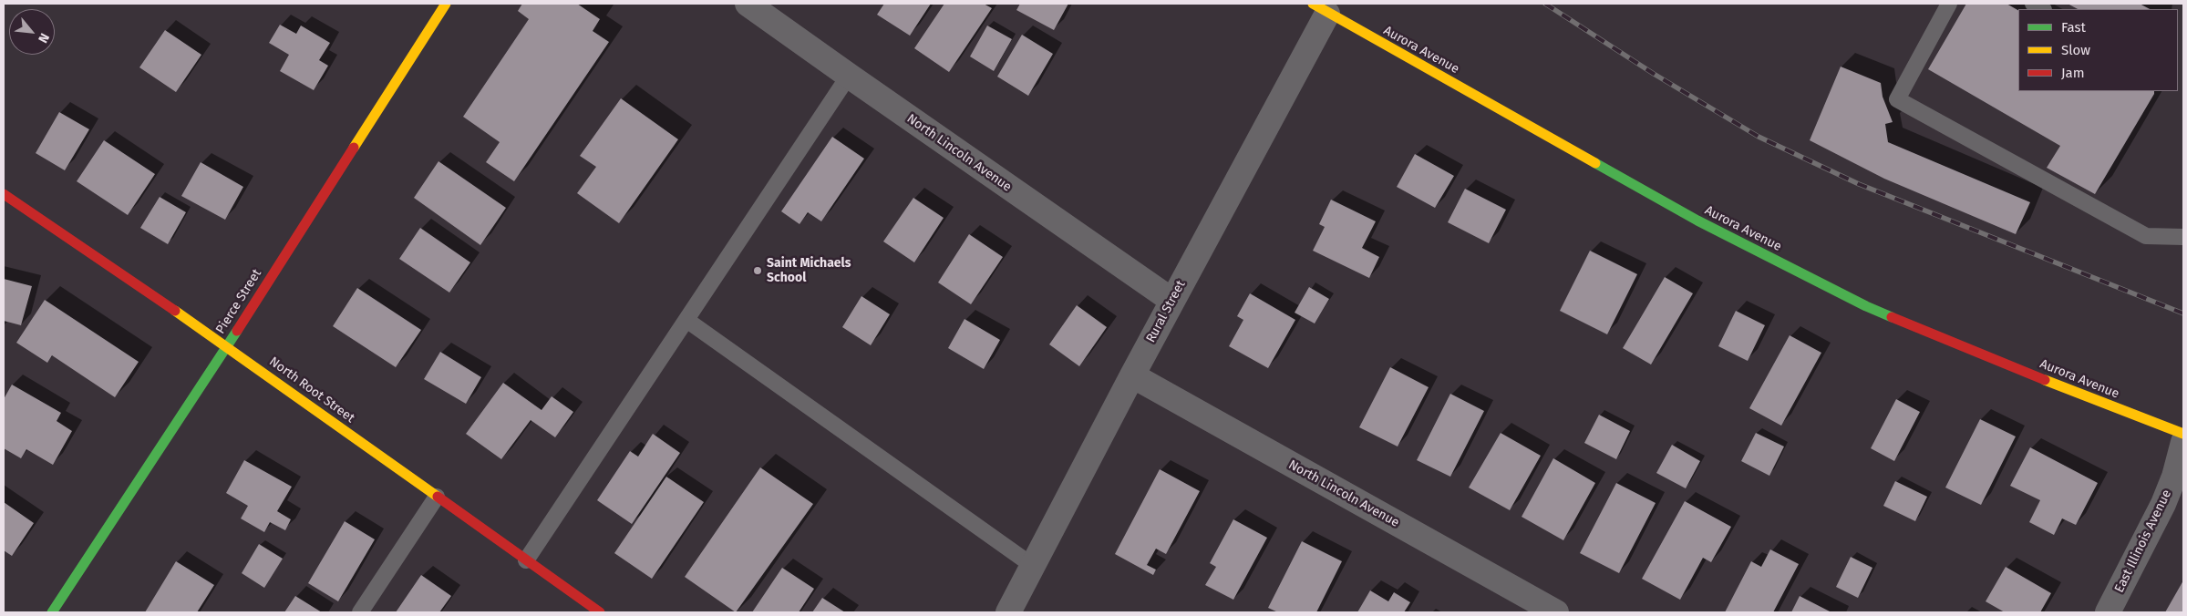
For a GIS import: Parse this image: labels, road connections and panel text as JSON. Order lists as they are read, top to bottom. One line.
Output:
{"streets":{"street":["Aurora Avenue","North Lincoln Avenue","Pierce Street","Rural Street","North Root Street","East Illinois Avenue"]},"crossings":[["Aurora Avenue","Rural Street"],["North Lincoln Avenue","Rural Street"],["Pierce Street","North Root Street"]],"places":["Saint Michaels School"],"legend":["Fast","Slow","Jam"],"north":"bottom right"}
